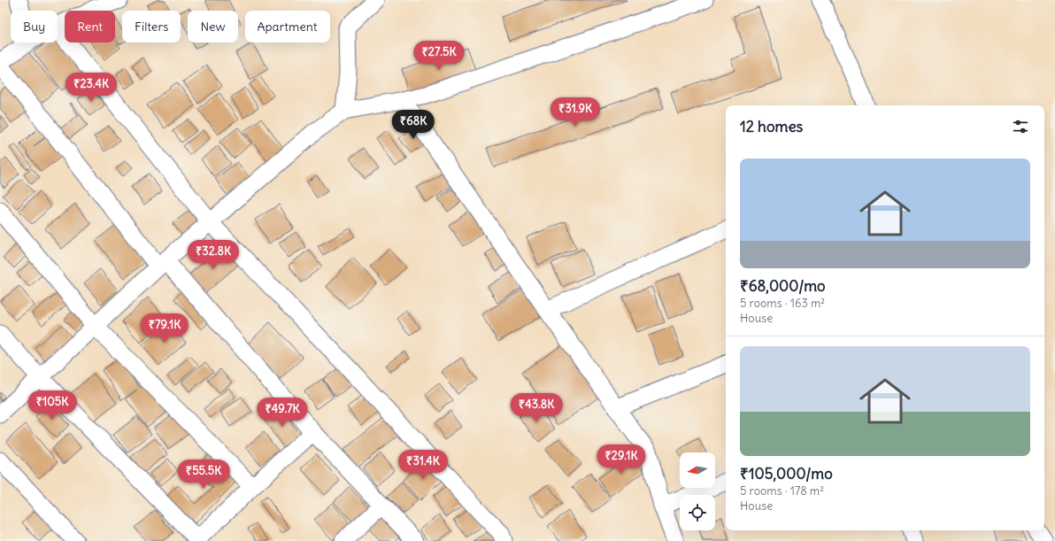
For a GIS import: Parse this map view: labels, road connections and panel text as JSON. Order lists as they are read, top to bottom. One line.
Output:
{"north":"left","page":{"chip":["Buy","Rent","Filters","New","Apartment"],"price":["₹27.5K","₹23.4K","₹31.9K","₹68K","₹32.8K","₹79.1K","₹105K","₹43.8K","₹49.7K","₹29.1K","₹31.4K","₹55.5K"],"heading":"12 homes","list":[{"name":"₹68,000/mo","note":"5 rooms · 163 m² · House"},{"name":"₹105,000/mo","note":"5 rooms · 178 m² · House"}]}}
